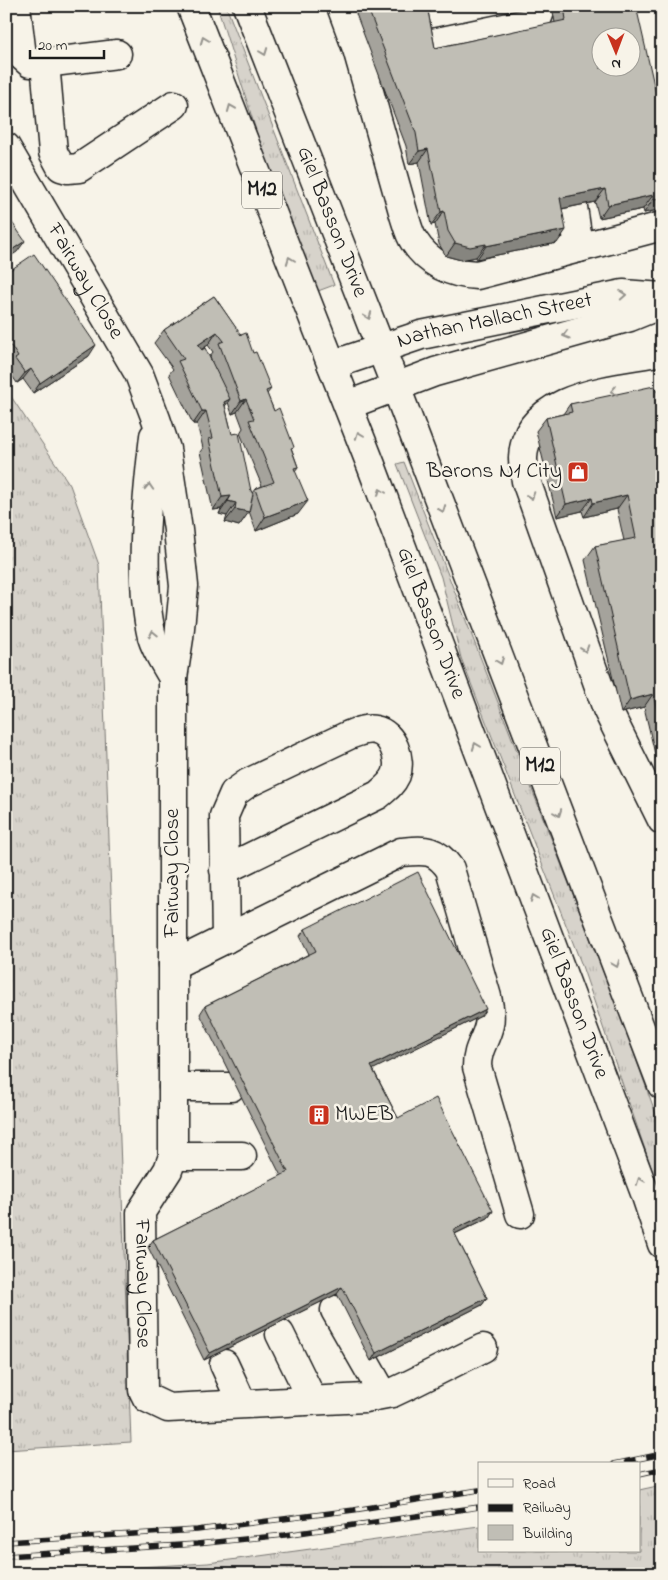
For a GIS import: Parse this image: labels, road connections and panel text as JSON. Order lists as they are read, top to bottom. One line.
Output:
{"streets":{"main road":["M12","Giel Basson Drive","Fairway Close","Nathan Mallach Street"]},"crossings":[["Giel Basson Drive","Nathan Mallach Street"]],"places":{"shop":["Barons N1 City"],"building":["MWEB"]},"legend":["Road","Railway","Building"],"scale_bar":"20 m","north":"bottom"}
